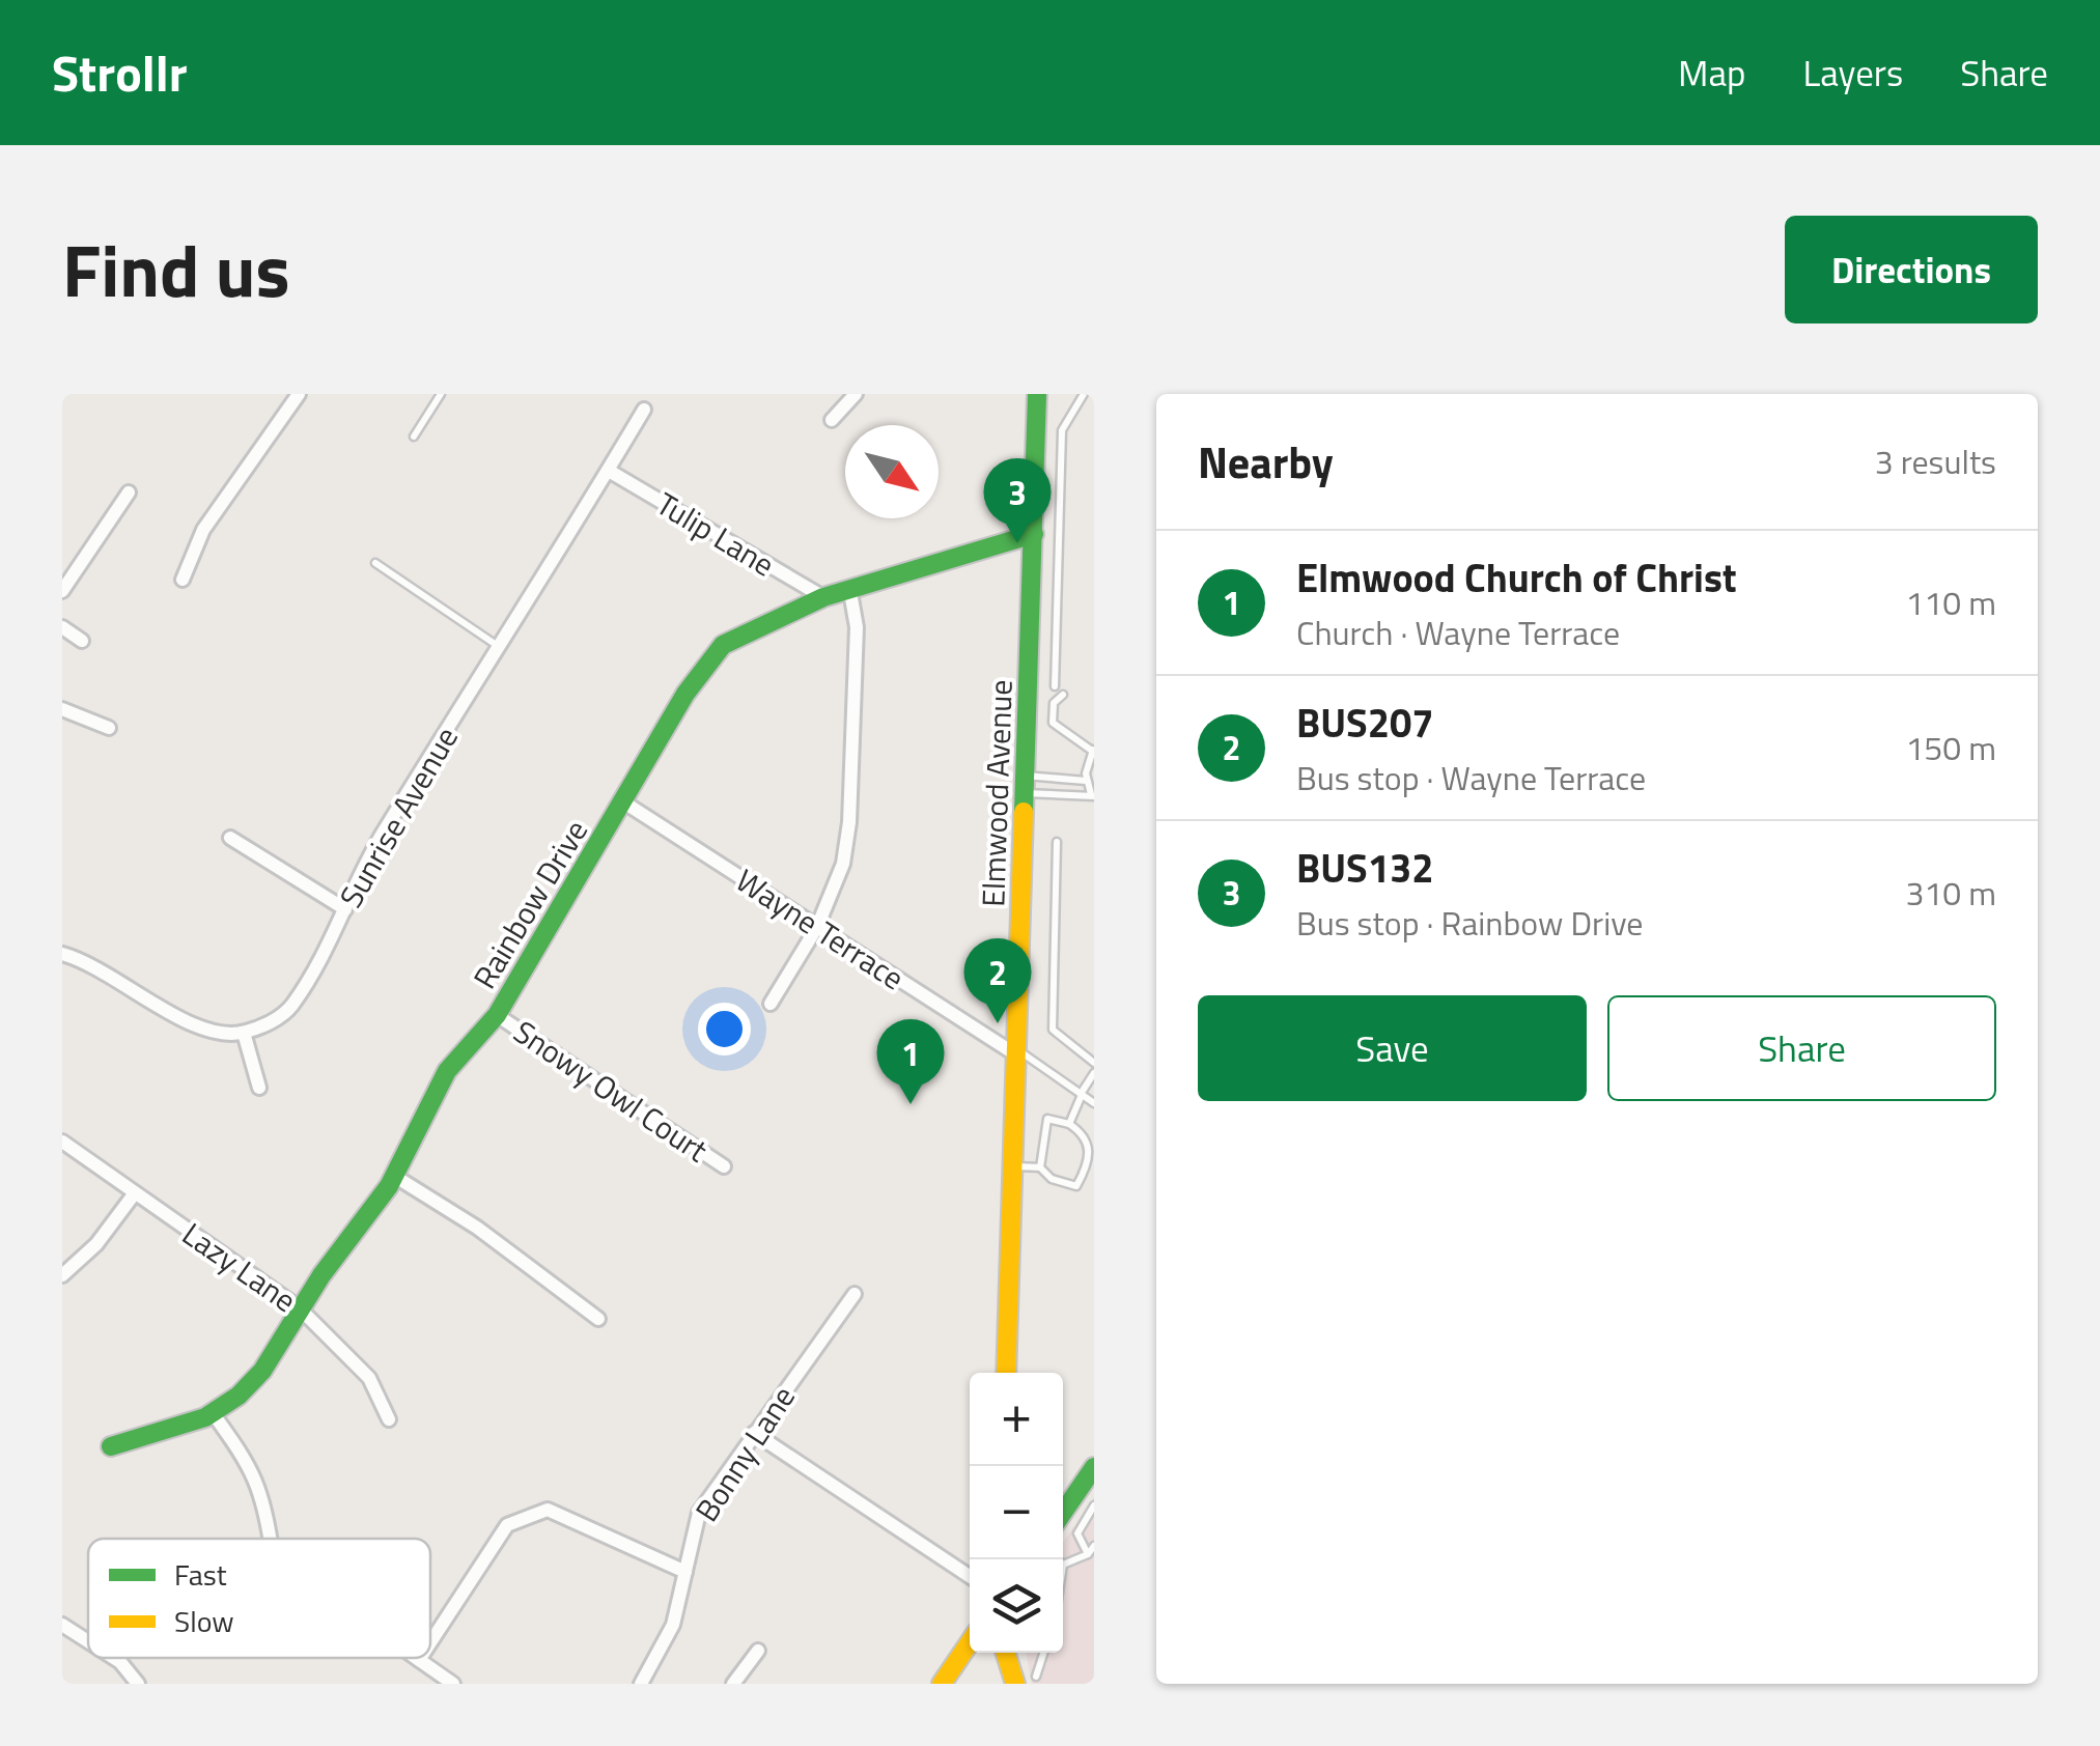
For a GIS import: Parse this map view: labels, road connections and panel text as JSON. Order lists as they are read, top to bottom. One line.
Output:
{"streets":{"street":["Tulip Lane","Elmwood Avenue","Sunrise Avenue","Rainbow Drive","Wayne Terrace","Snowy Owl Court","Lazy Lane","Bonny Lane"]},"crossings":[["Tulip Lane","Sunrise Avenue"],["Tulip Lane","Rainbow Drive"],["Elmwood Avenue","Rainbow Drive"],["Elmwood Avenue","Wayne Terrace"],["Rainbow Drive","Wayne Terrace"],["Rainbow Drive","Snowy Owl Court"],["Rainbow Drive","Lazy Lane"]],"legend":["Fast","Slow"],"north":"bottom right","page":{"header":"Strollr","nav":["Map","Layers","Share"],"title":"Find us","buttons":["Directions",["Save","Share"]],"heading":["Nearby","3 results"],"pins":["3","2","1"],"list":[{"mark":"1","name":"Elmwood Church of Christ","note":"Church · Wayne Terrace","value":"110 m"},{"mark":"2","name":"BUS207","note":"Bus stop · Wayne Terrace","value":"150 m"},{"mark":"3","name":"BUS132","note":"Bus stop · Rainbow Drive","value":"310 m"}],"map_buttons":["+","−"]}}
